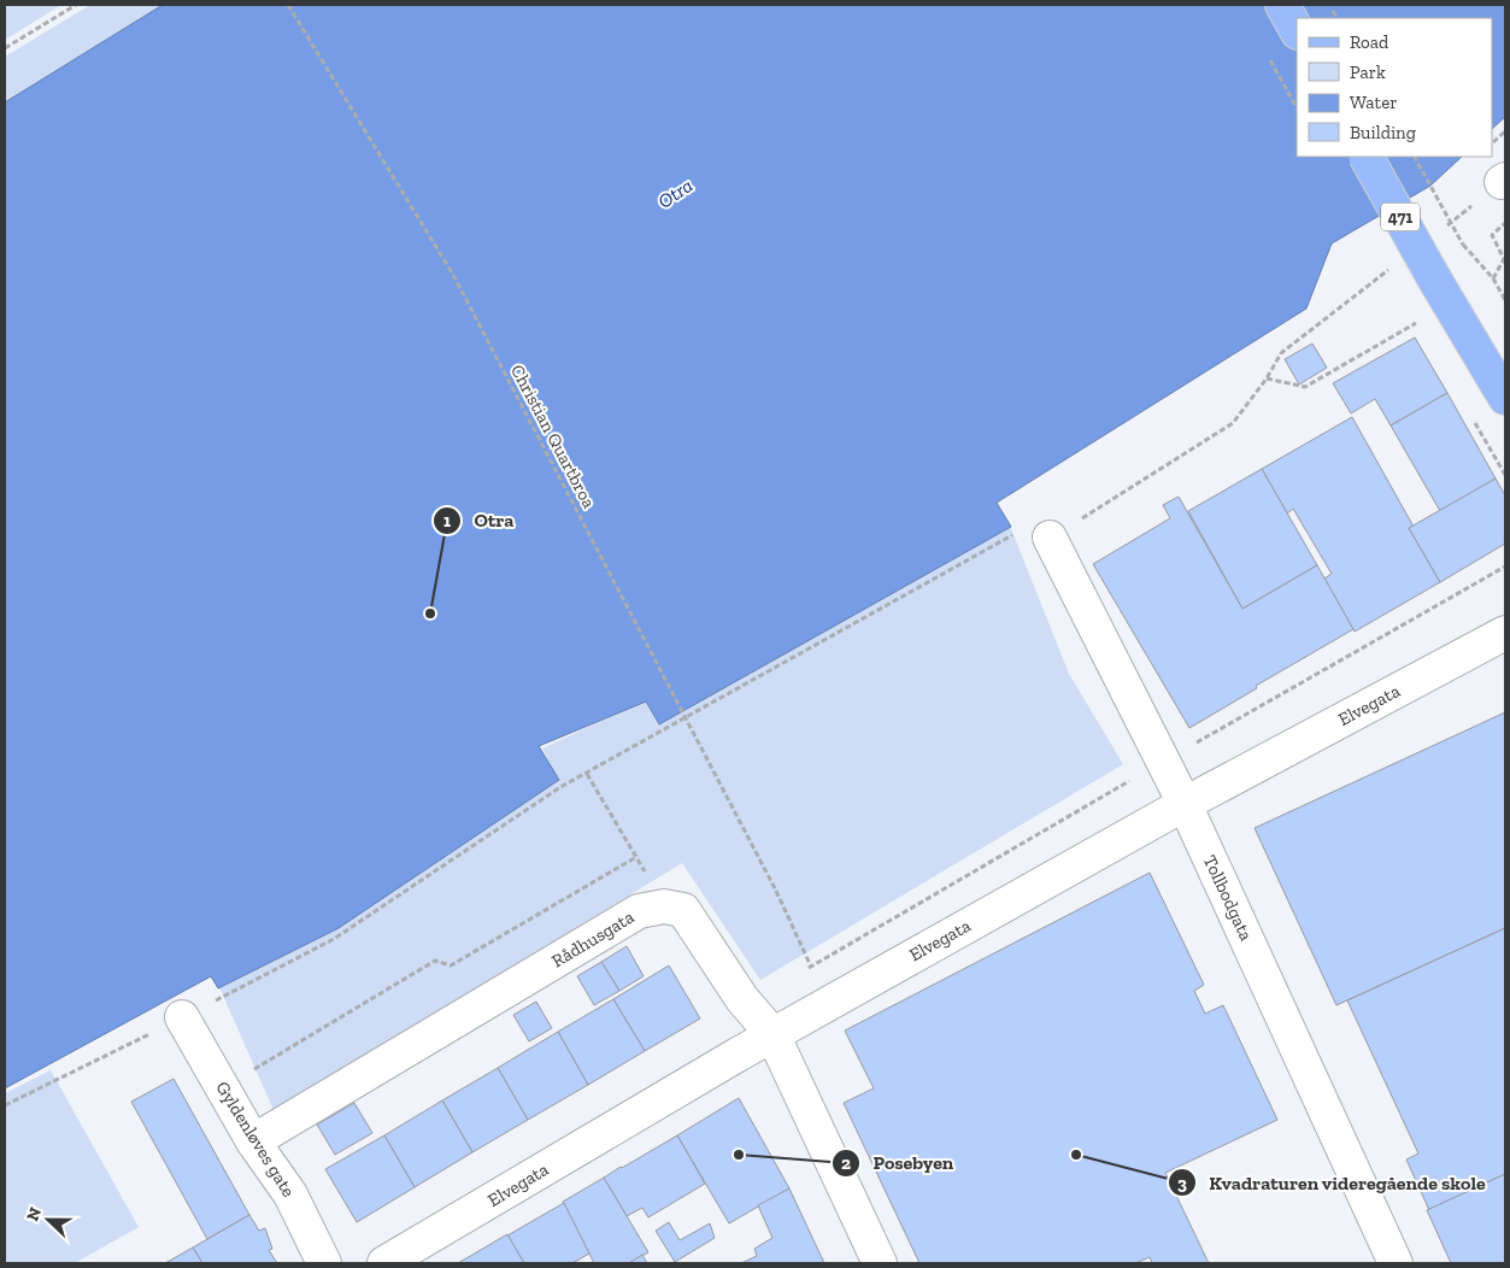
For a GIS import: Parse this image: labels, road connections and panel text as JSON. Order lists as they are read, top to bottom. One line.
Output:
{"streets":{"main road":["471"],"street":["Elvegata","Tollbodgata","Rådhusgata","Gyldenløves gate"],"path":["Christian Quartbroa"]},"crossings":[["Elvegata","Tollbodgata"],["Rådhusgata","Gyldenløves gate"]],"water":["Otra"],"places":["Otra","Posebyen","Kvadraturen videregående skole"],"legend":["Road","Park","Water","Building"],"north":"left"}
